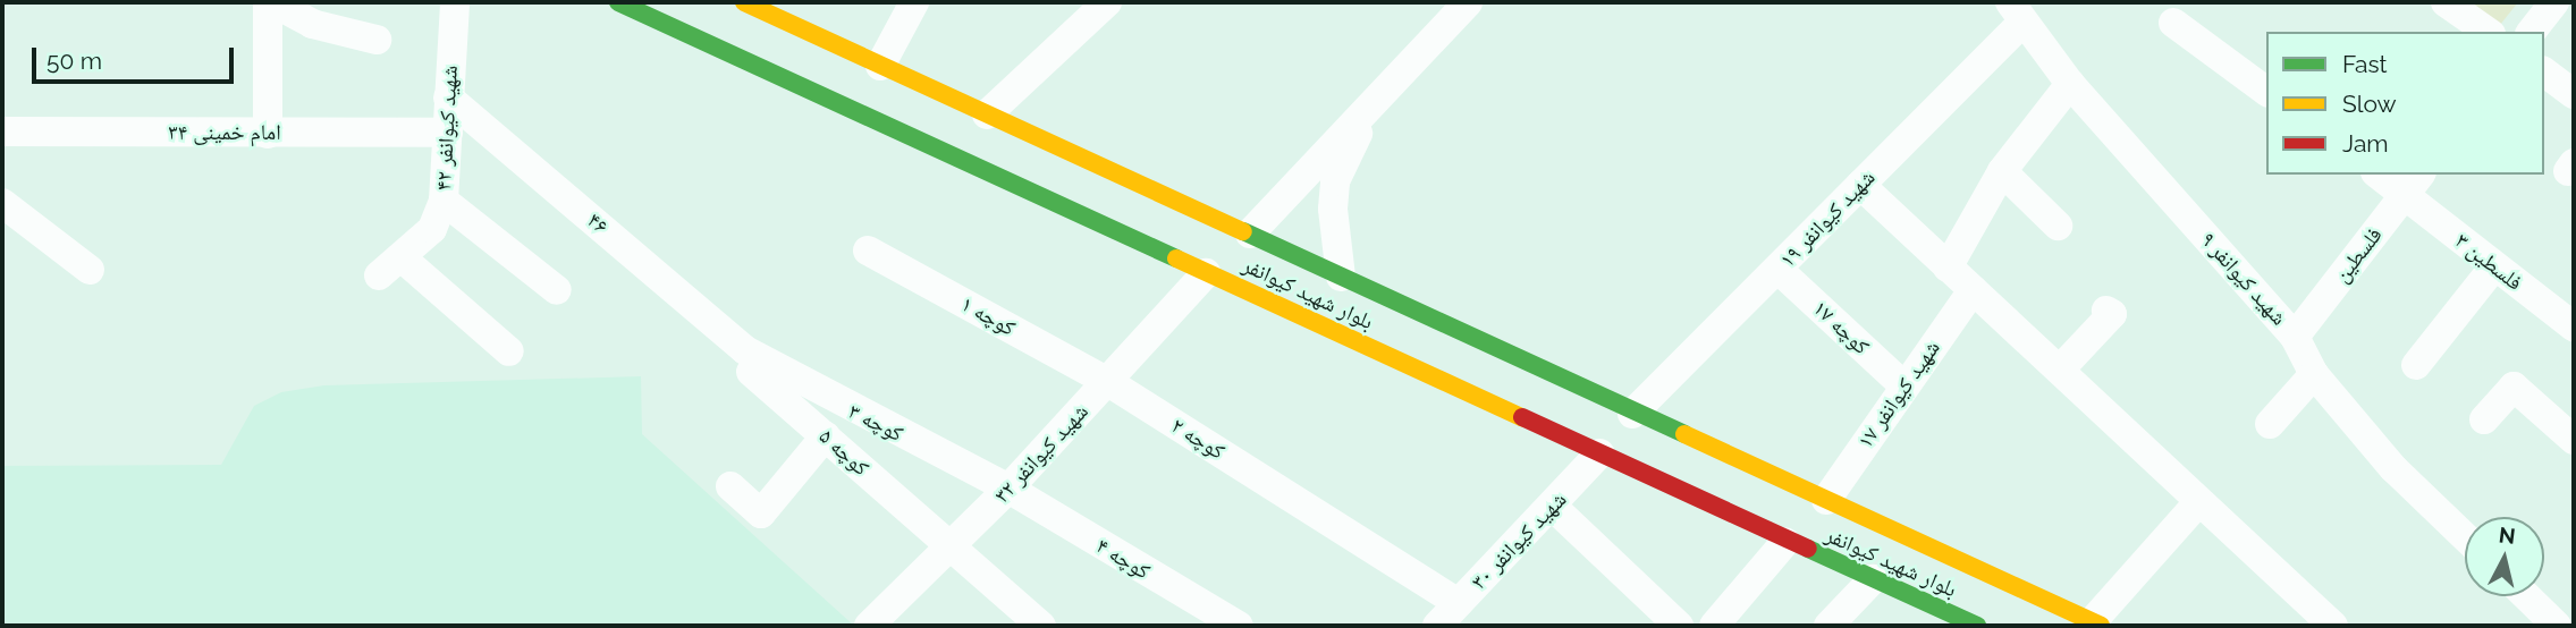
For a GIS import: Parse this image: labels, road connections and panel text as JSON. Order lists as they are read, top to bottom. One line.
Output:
{"streets":{"main road":["بلوار شهید کیوانفر"],"street":["شهید کیوانفر ۴۲","امام خمینی ۳۴","شهید کیوانفر ۱۹","۴۶","فلسطین","فلسطین ۳","شهید کیوانفر ۹","کوچه ۱","کوچه ۱۷","شهید کیوانفر ۱۷","کوچه ۳","کوچه ۲","کوچه ۵","شهید کیوانفر ۳۲","شهید کیوانفر ۳۰","کوچه ۴"]},"crossings":[["شهید کیوانفر ۴۲","امام خمینی ۳۴"],["شهید کیوانفر ۴۲","۴۶"],["شهید کیوانفر ۱۹","شهید کیوانفر ۹"],["شهید کیوانفر ۱۹","بلوار شهید کیوانفر"],["شهید کیوانفر ۱۹","کوچه ۱۷"],["۴۶","کوچه ۳"],["فلسطین","فلسطین ۳"],["فلسطین","شهید کیوانفر ۹"],["بلوار شهید کیوانفر","شهید کیوانفر ۱۷"],["بلوار شهید کیوانفر","شهید کیوانفر ۳۲"],["بلوار شهید کیوانفر","شهید کیوانفر ۳۰"],["کوچه ۱","کوچه ۲"],["کوچه ۱","شهید کیوانفر ۳۲"],["کوچه ۱۷","شهید کیوانفر ۱۷"],["کوچه ۳","کوچه ۵"],["کوچه ۳","شهید کیوانفر ۳۲"],["کوچه ۳","کوچه ۴"],["کوچه ۲","شهید کیوانفر ۳۲"],["کوچه ۲","شهید کیوانفر ۳۰"],["کوچه ۵","شهید کیوانفر ۳۲"],["شهید کیوانفر ۳۲","کوچه ۴"]],"legend":["Fast","Slow","Jam"],"scale_bar":"50 m","north":"top"}
